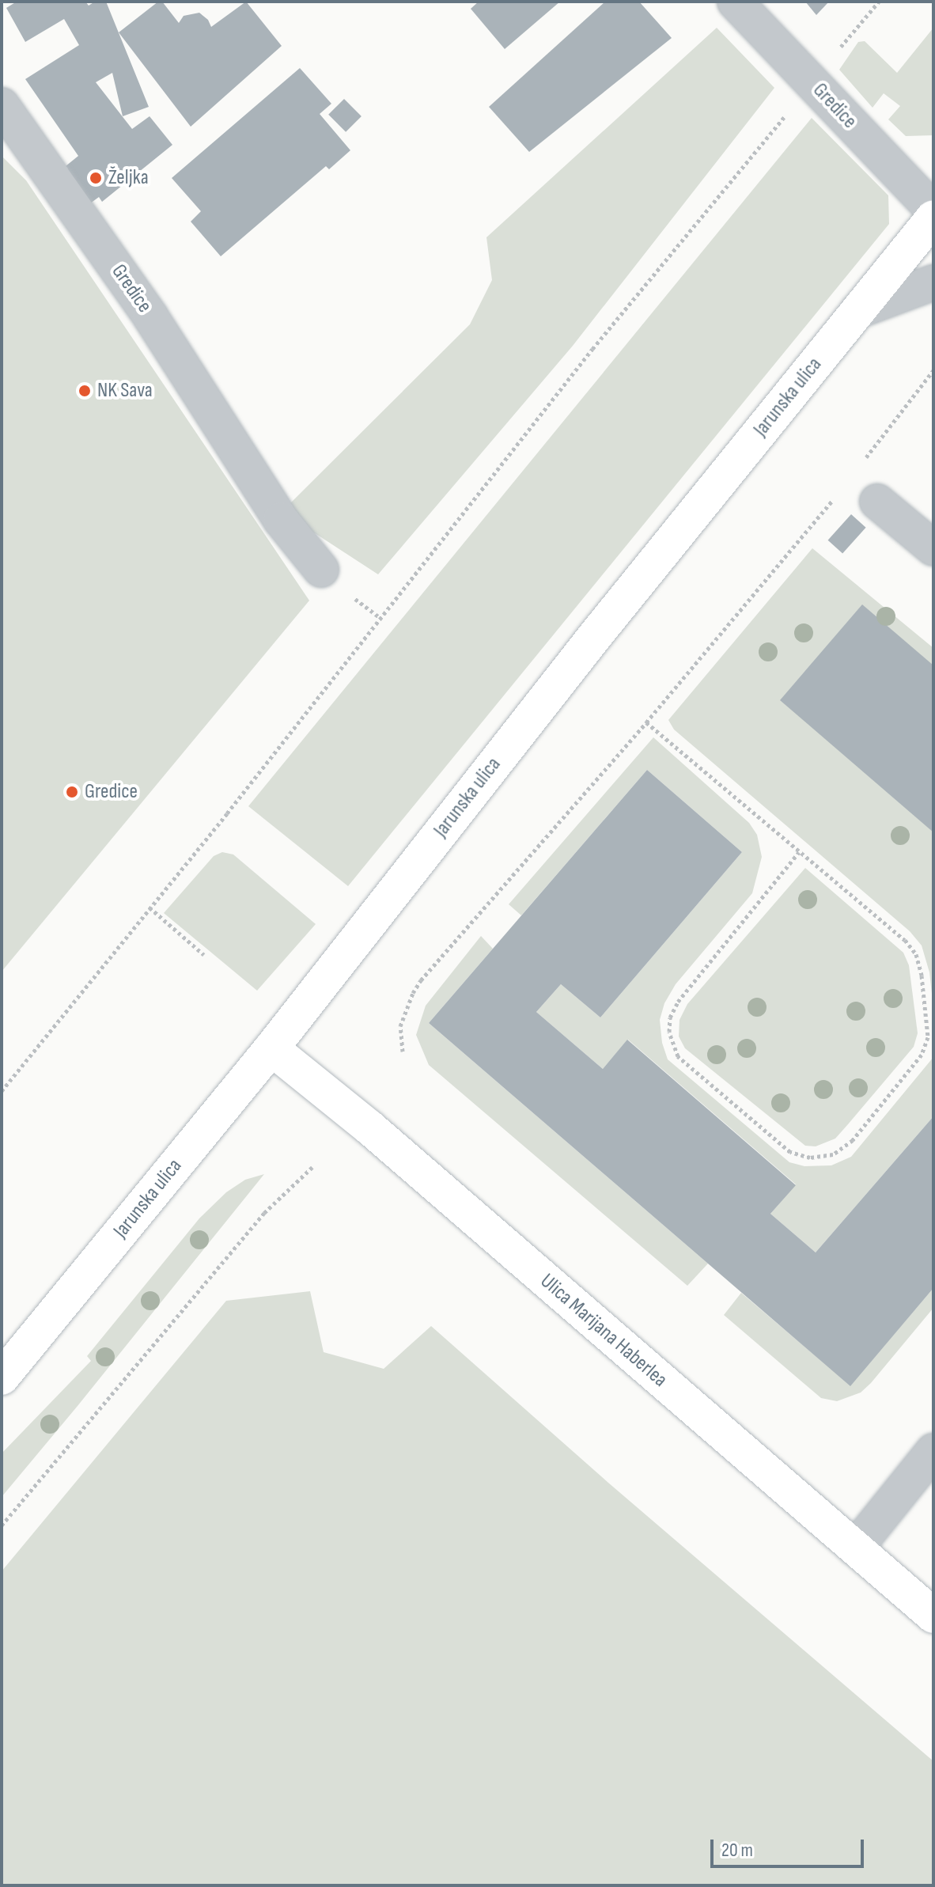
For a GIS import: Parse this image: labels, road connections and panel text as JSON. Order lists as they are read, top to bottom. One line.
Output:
{"streets":{"street":["Gredice","Jarunska ulica","Ulica Marijana Haberlea"]},"crossings":[["Jarunska ulica","Ulica Marijana Haberlea"]],"places":["Željka","NK Sava","Gredice"],"scale_bar":"20 m"}
